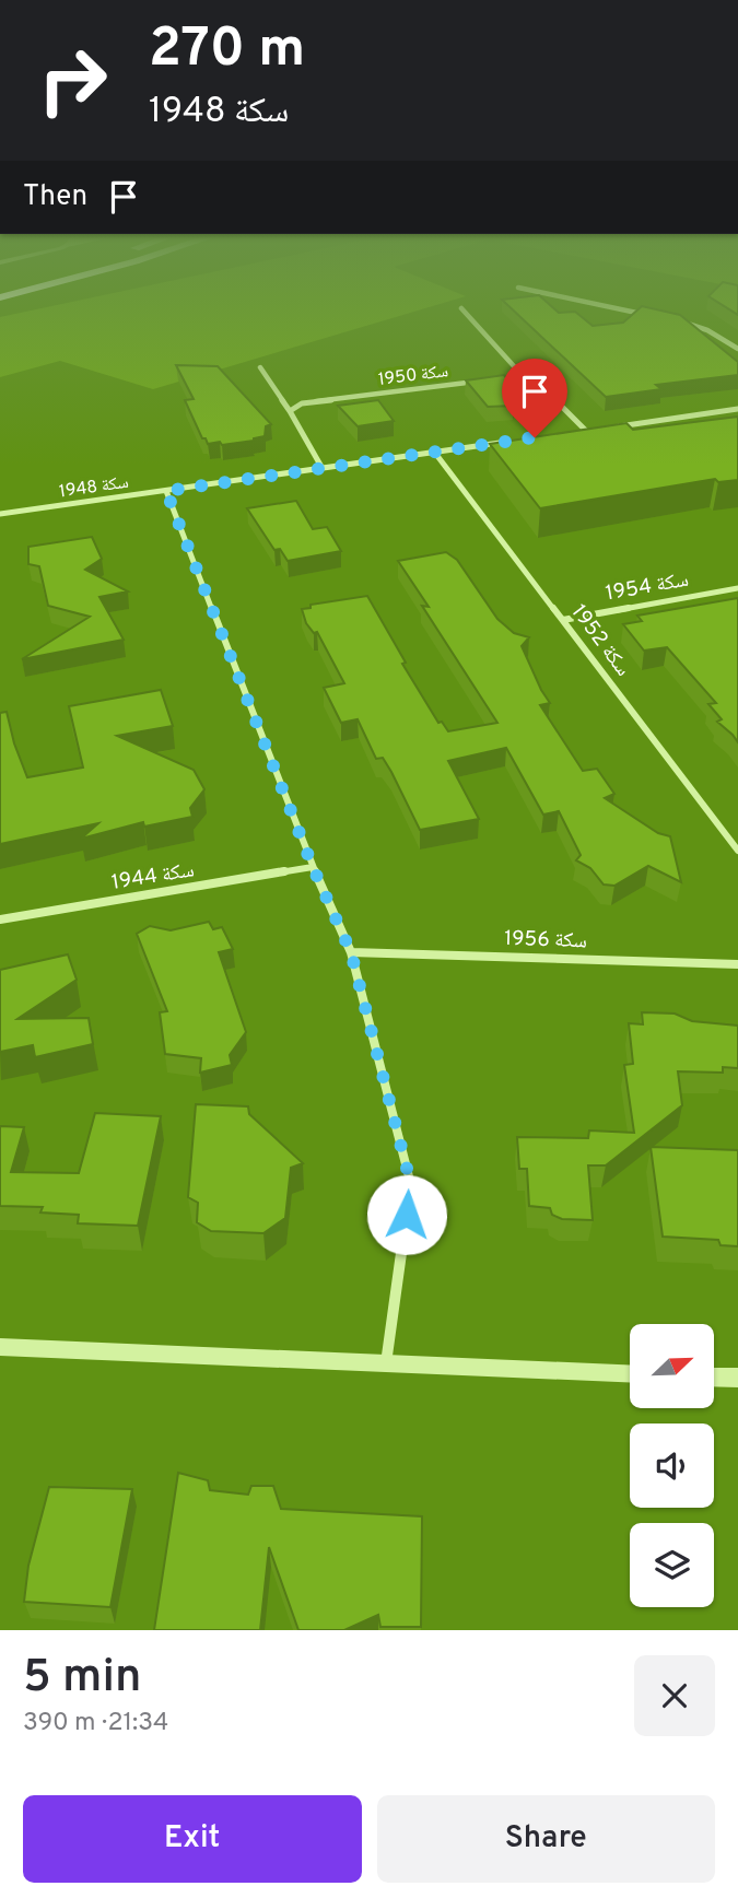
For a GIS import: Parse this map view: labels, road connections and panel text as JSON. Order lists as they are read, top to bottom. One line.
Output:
{"streets":{"street":["سكة 1950","سكة 1948","سكة 1954","سكة 1952","سكة 1944","سكة 1956"]},"crossings":[["سكة 1948","سكة 1952"],["سكة 1954","سكة 1952"]],"north":"top right","page":{"turn":["270 m","سكة 1948"],"then":"Then","heading":["5 min","390 m · 21:34"],"buttons":["Exit","Share"]}}
